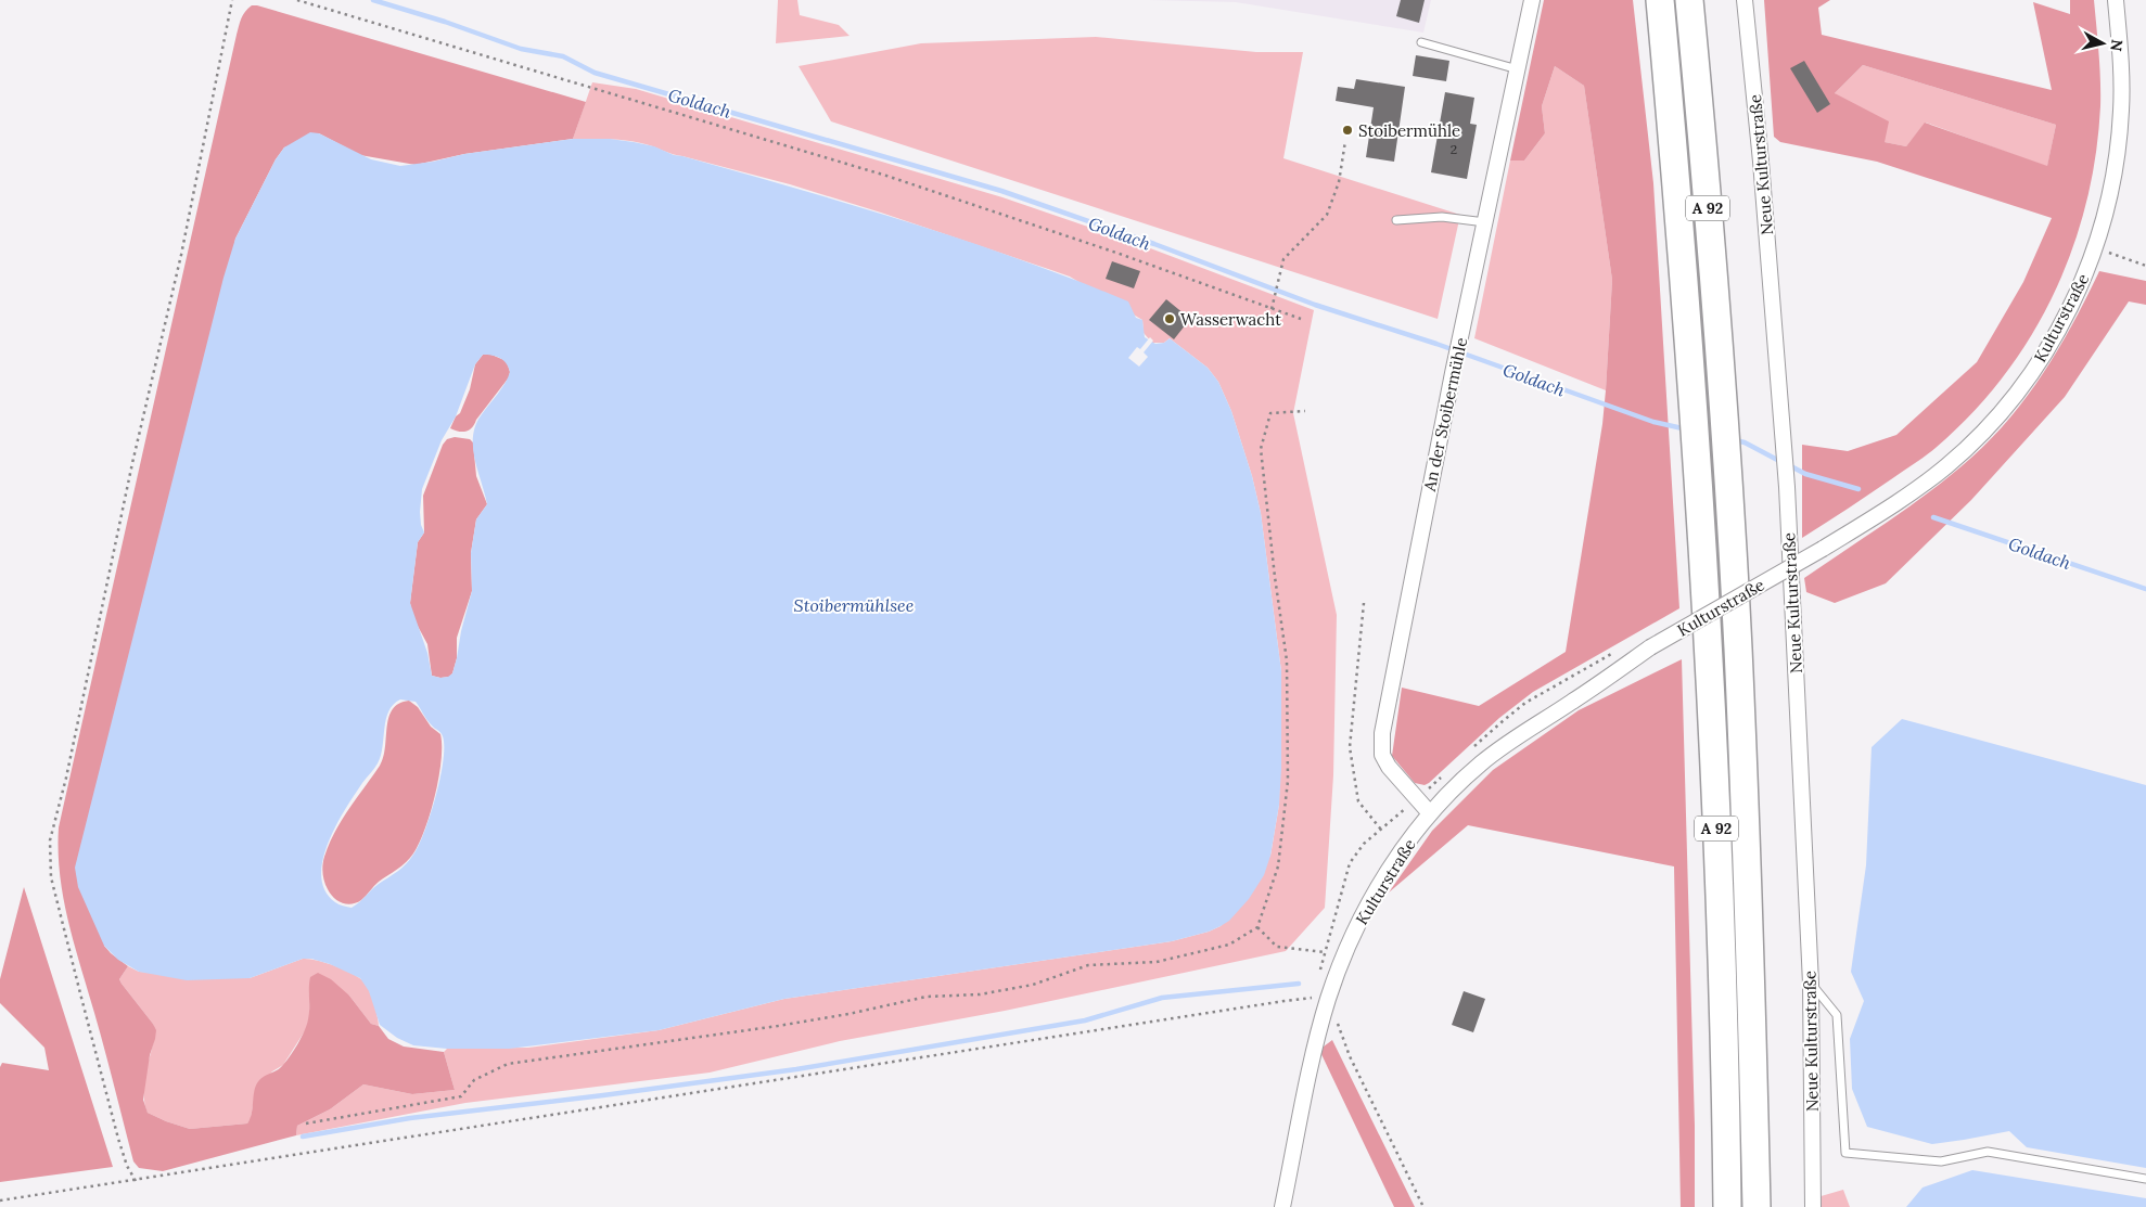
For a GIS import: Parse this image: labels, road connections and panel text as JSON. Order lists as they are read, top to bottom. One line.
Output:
{"streets":{"highway":["A 92"],"street":["Neue Kulturstraße","Kulturstraße","An der Stoibermühle"]},"crossings":[["Kulturstraße","An der Stoibermühle"]],"water":["Goldach","Stoibermühlsee"],"places":["Stoibermühle","Wasserwacht"],"house_numbers":["2"],"north":"right"}
